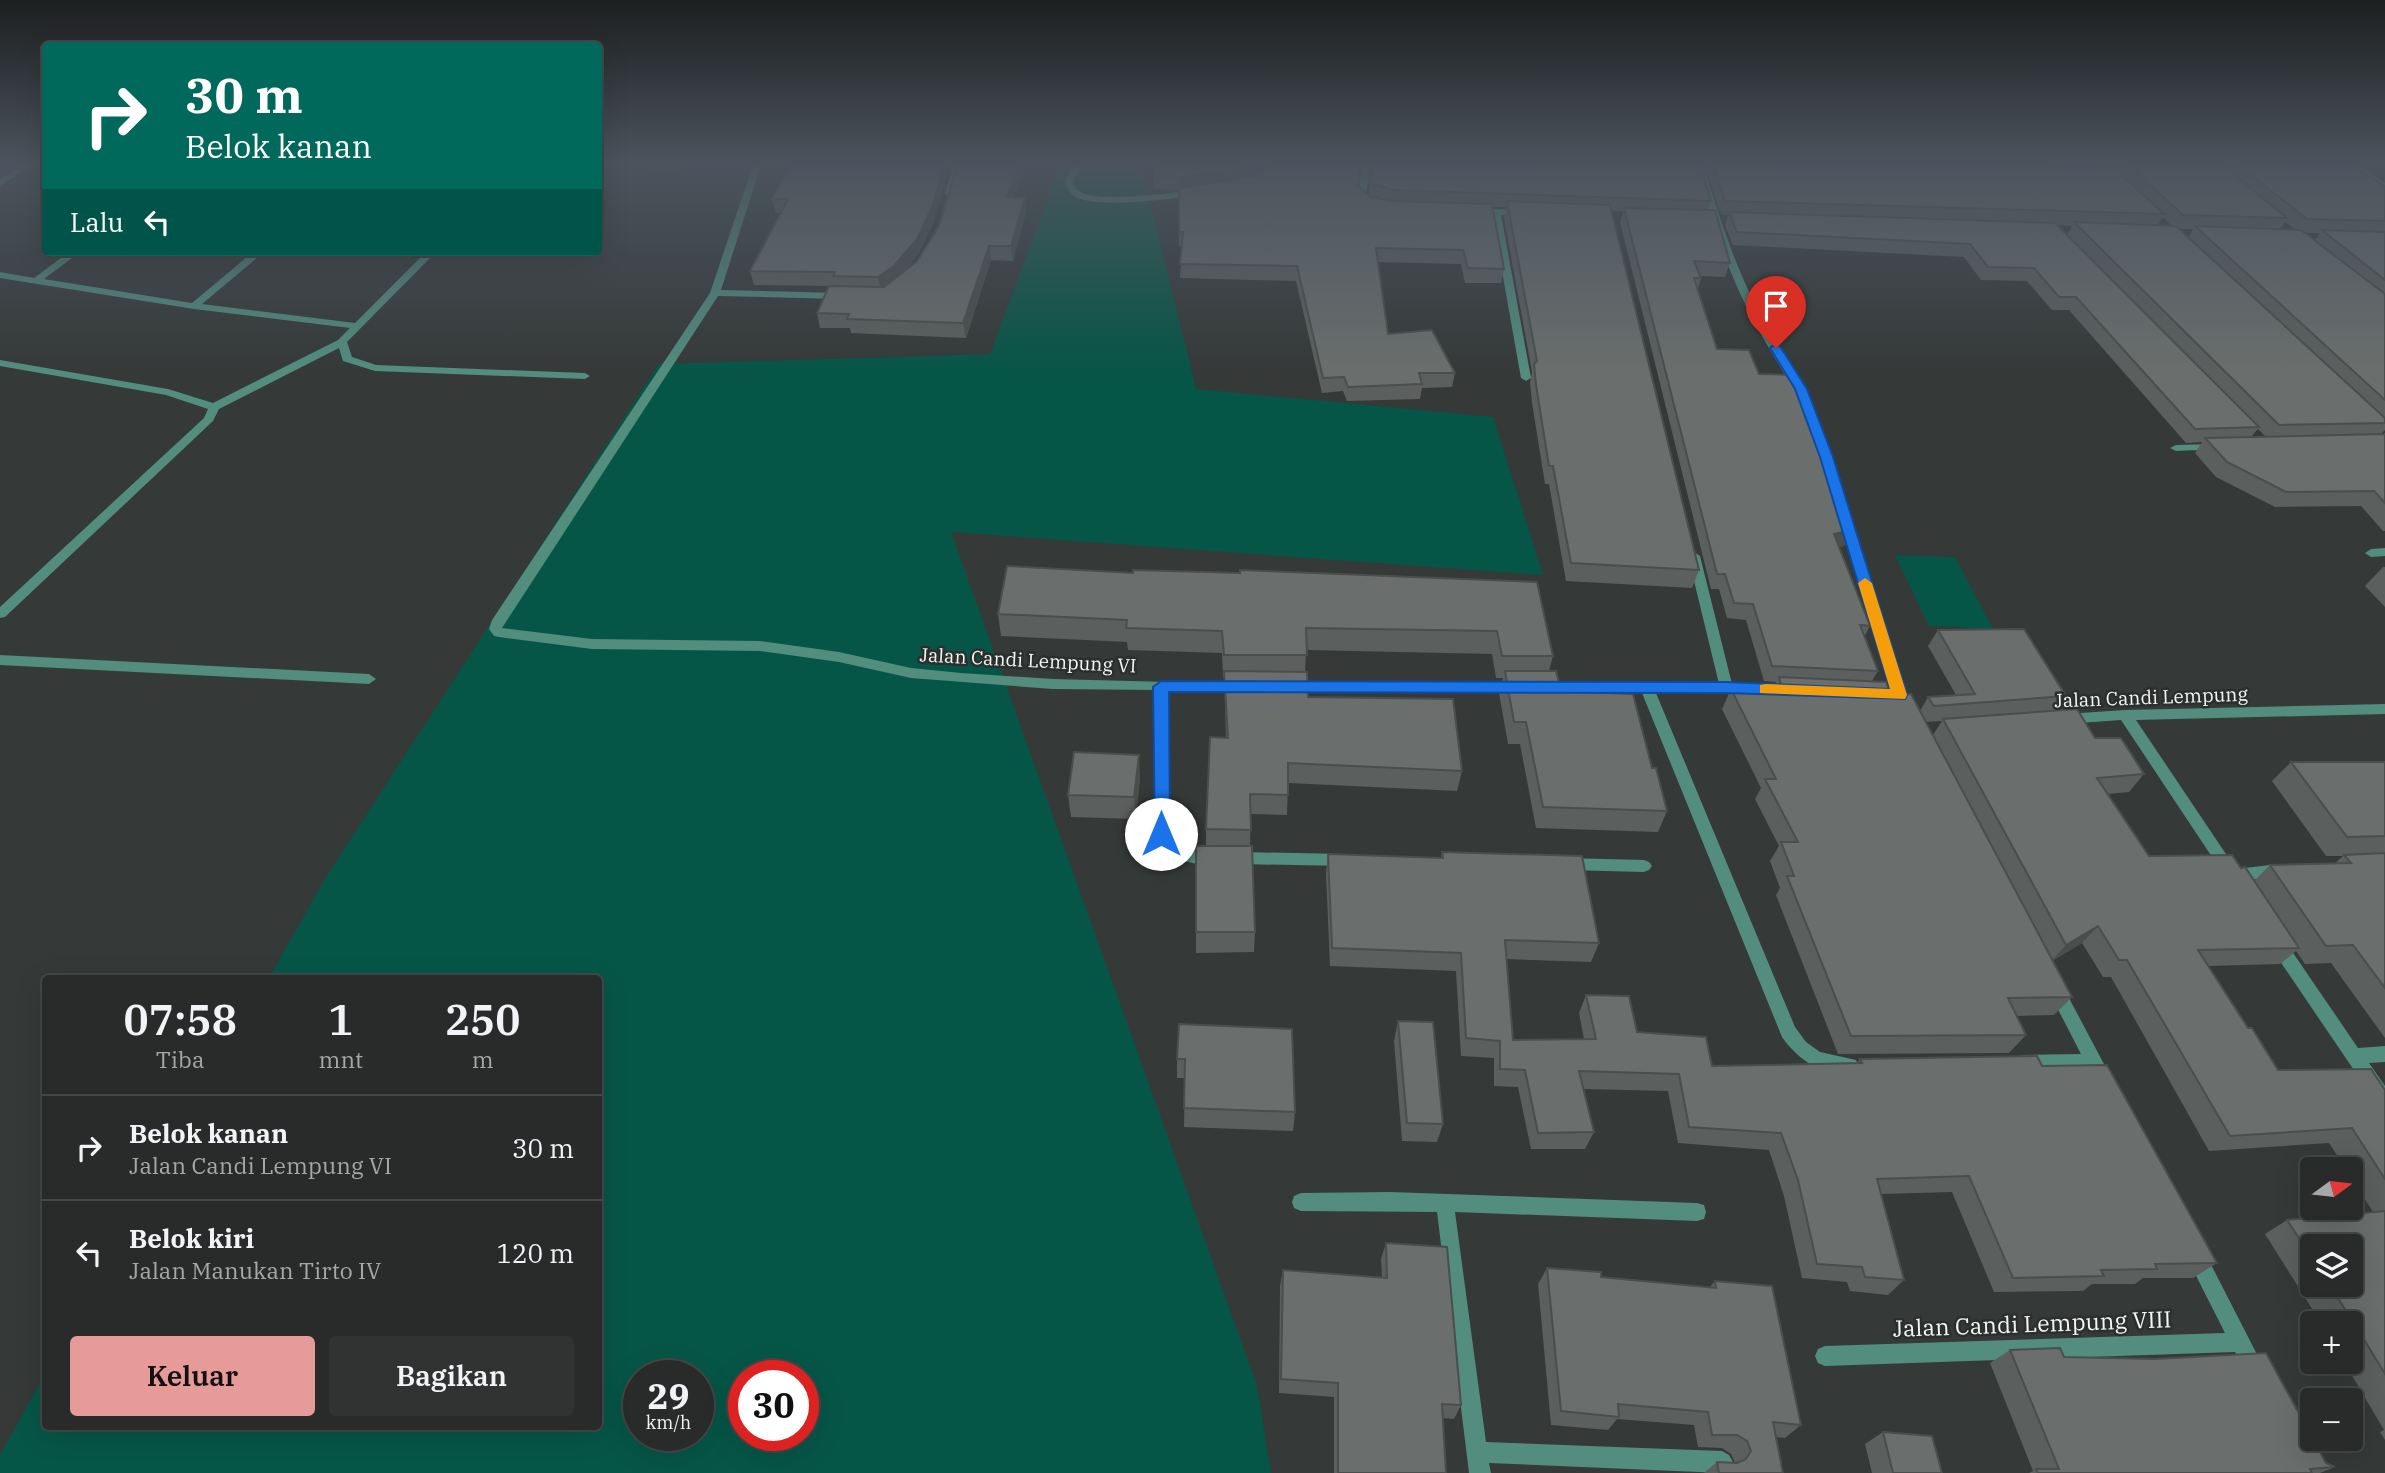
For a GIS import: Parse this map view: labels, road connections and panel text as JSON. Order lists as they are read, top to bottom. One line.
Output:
{"streets":{"street":["Jalan Candi Lempung VI","Jalan Candi Lempung","Jalan Candi Lempung VIII"]},"north":"right","page":{"turn":["30 m","Belok kanan"],"then":"Lalu","eta":["07:58","Tiba","1","mnt","250","m"],"list":[{"name":"Belok kanan","note":"Jalan Candi Lempung VI","value":"30 m"},{"name":"Belok kiri","note":"Jalan Manukan Tirto IV","value":"120 m"}],"map_buttons":["+","−"],"buttons":["Keluar","Bagikan"],"speed":"29 km/h","limit":"30"}}
